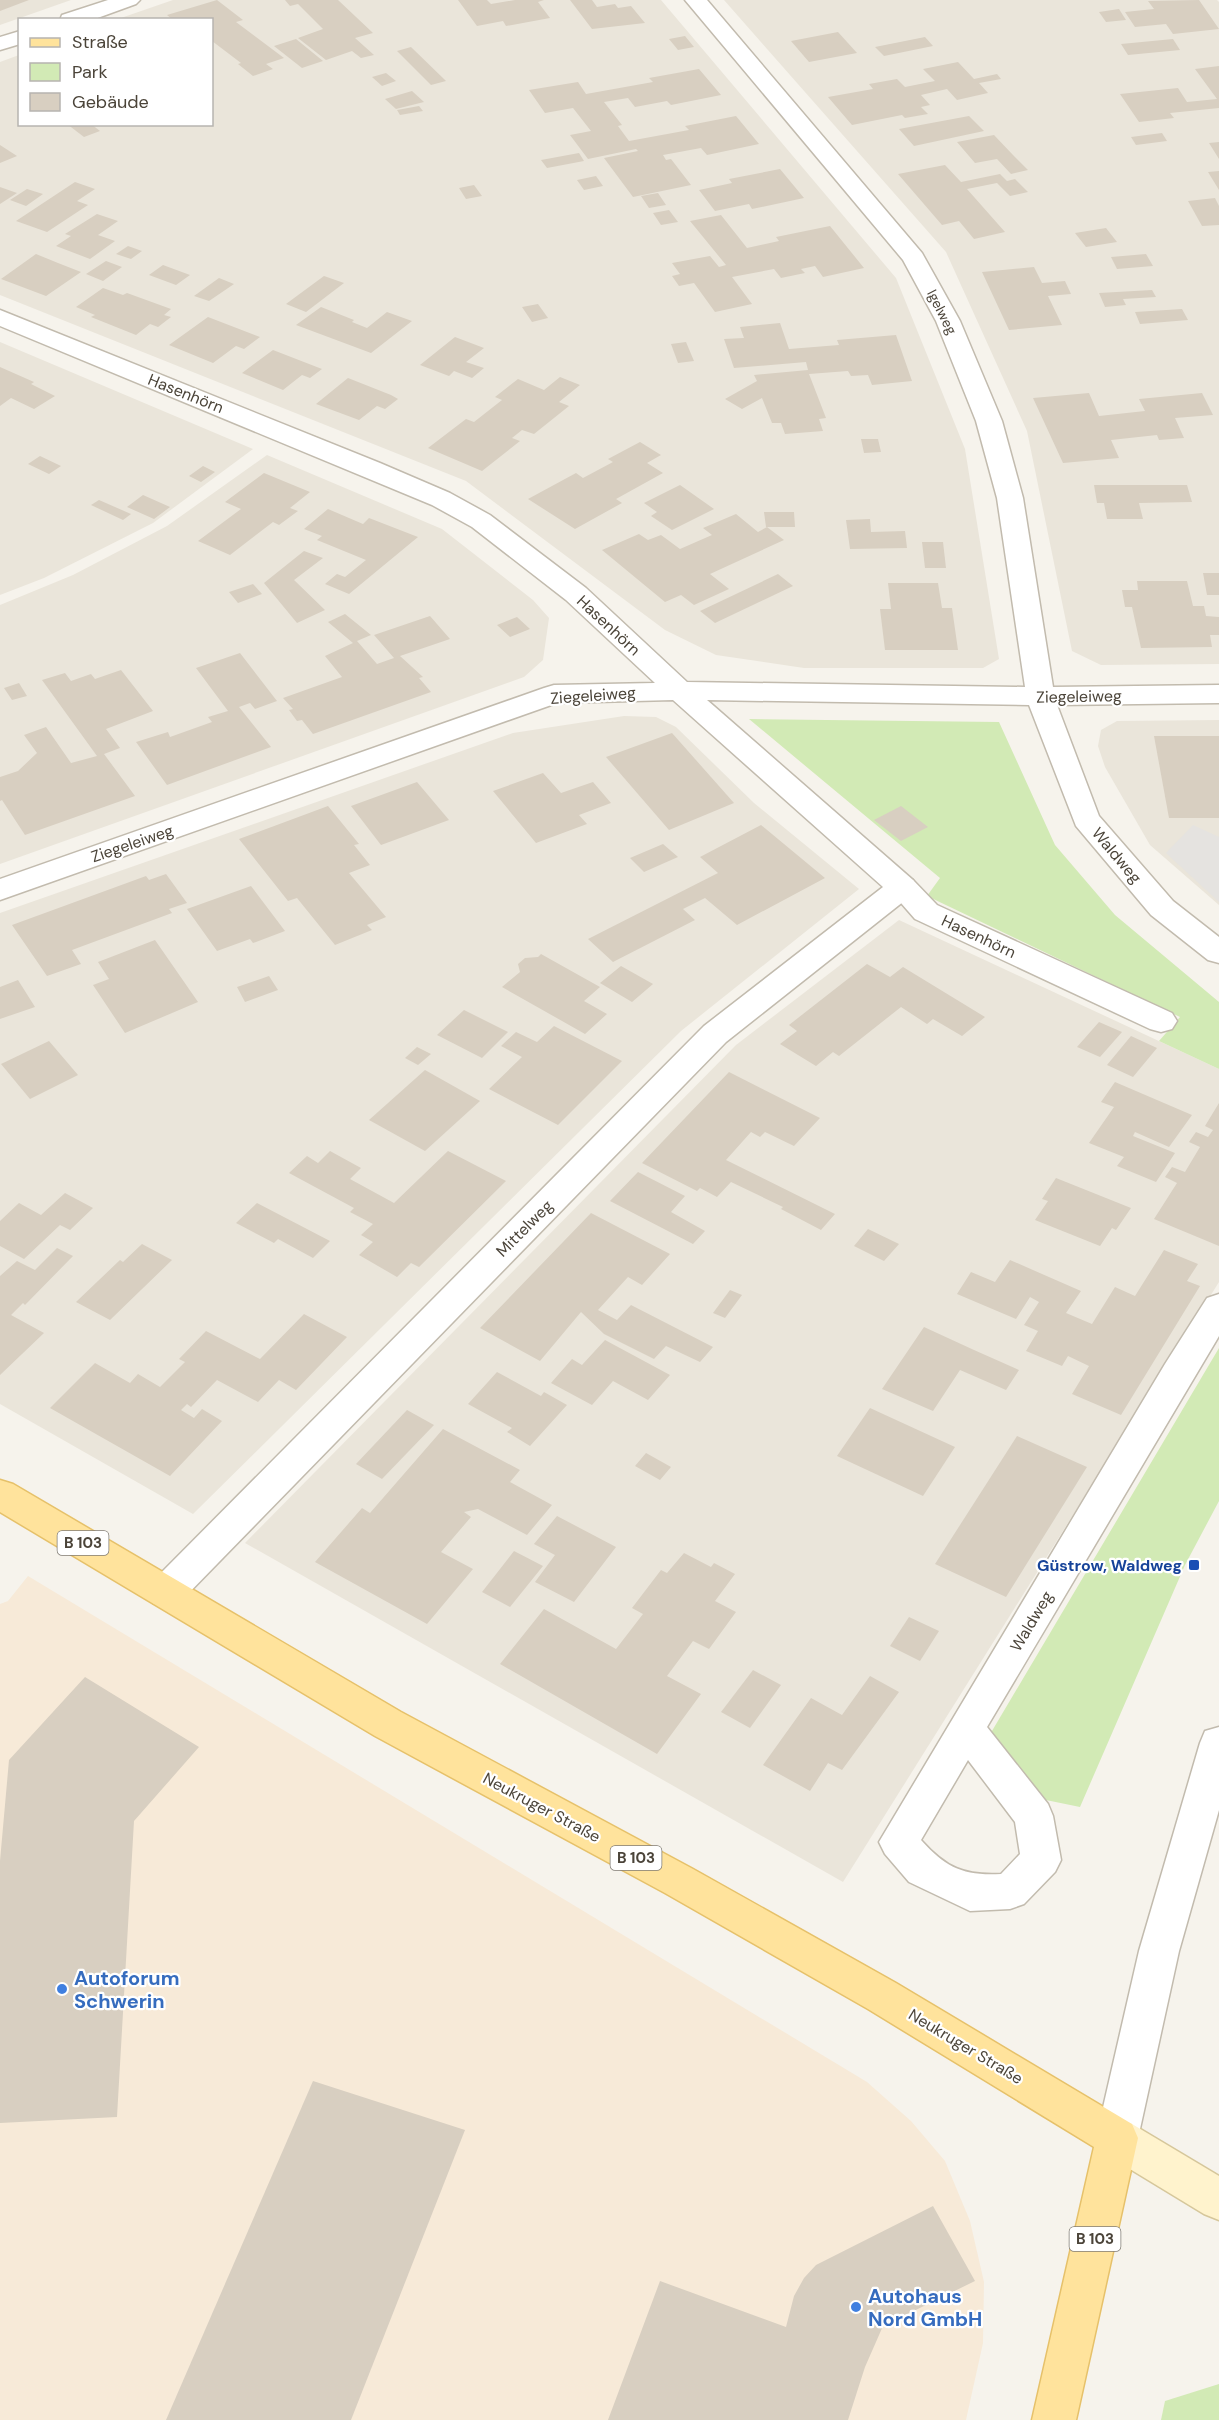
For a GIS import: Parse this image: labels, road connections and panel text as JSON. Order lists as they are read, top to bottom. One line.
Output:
{"streets":{"main road":["B 103","Neukruger Straße"],"street":["Igelweg","Hasenhörn","Ziegeleiweg","Waldweg","Mittelweg"]},"crossings":[["Igelweg","Ziegeleiweg"],["Igelweg","Waldweg"],["Hasenhörn","Ziegeleiweg"],["Hasenhörn","Mittelweg"],["Ziegeleiweg","Waldweg"],["Mittelweg","Neukruger Straße"],["B 103","Neukruger Straße"]],"places":{"transit":["Güstrow, Waldweg"],"other":["Autoforum Schwerin","Autohaus Nord GmbH"]},"legend":["Straße","Park","Gebäude"]}
